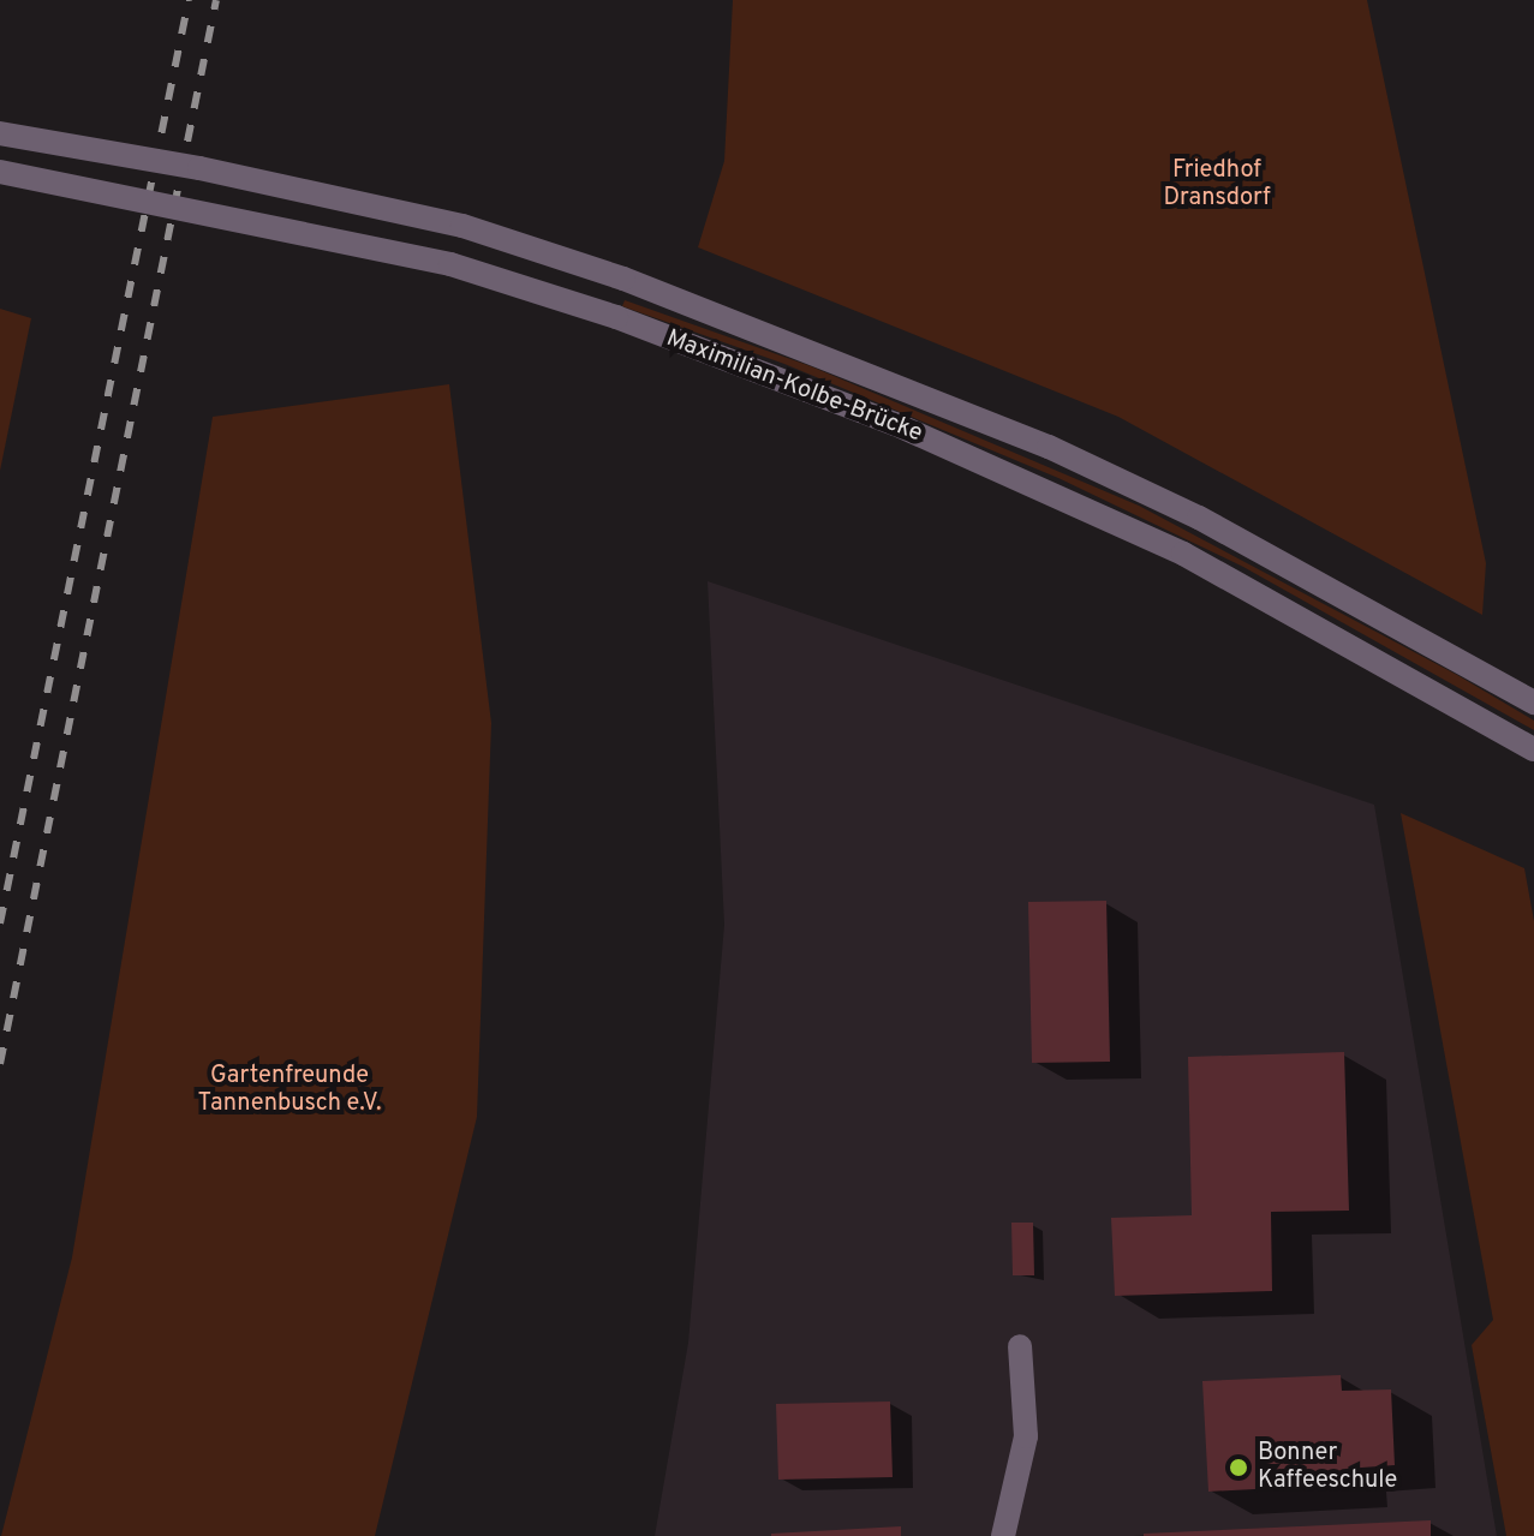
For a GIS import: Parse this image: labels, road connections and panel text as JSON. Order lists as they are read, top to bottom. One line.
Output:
{"streets":{"street":["Maximilian-Kolbe-Brücke"]},"parks":["Friedhof Dransdorf","Gartenfreunde Tannenbusch e.V."],"places":["Bonner Kaffeeschule"]}
